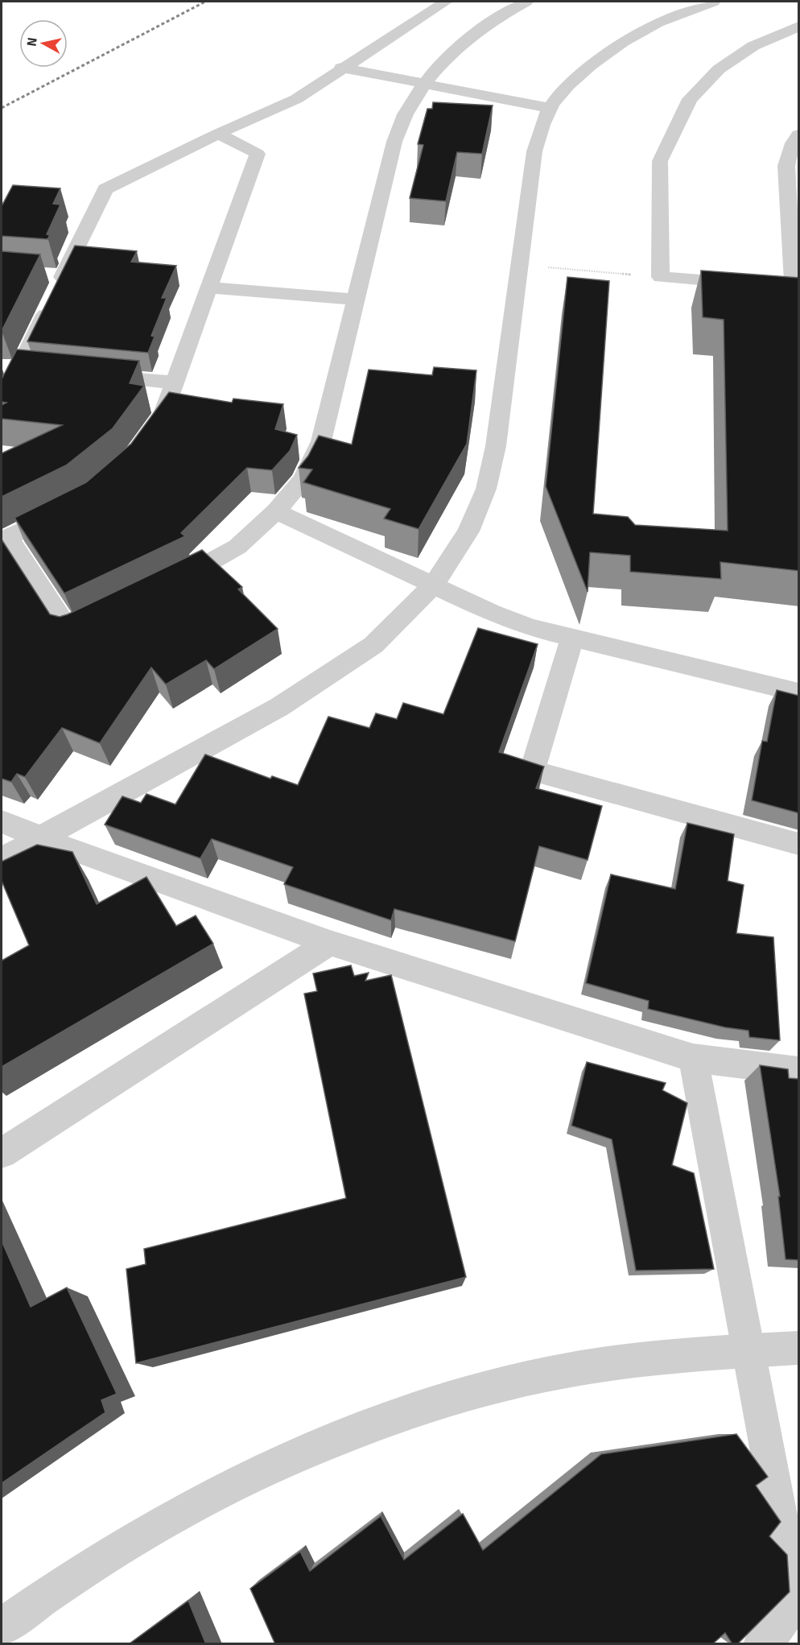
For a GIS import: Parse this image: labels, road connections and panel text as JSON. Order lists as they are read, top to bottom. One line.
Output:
{"north":"left"}
